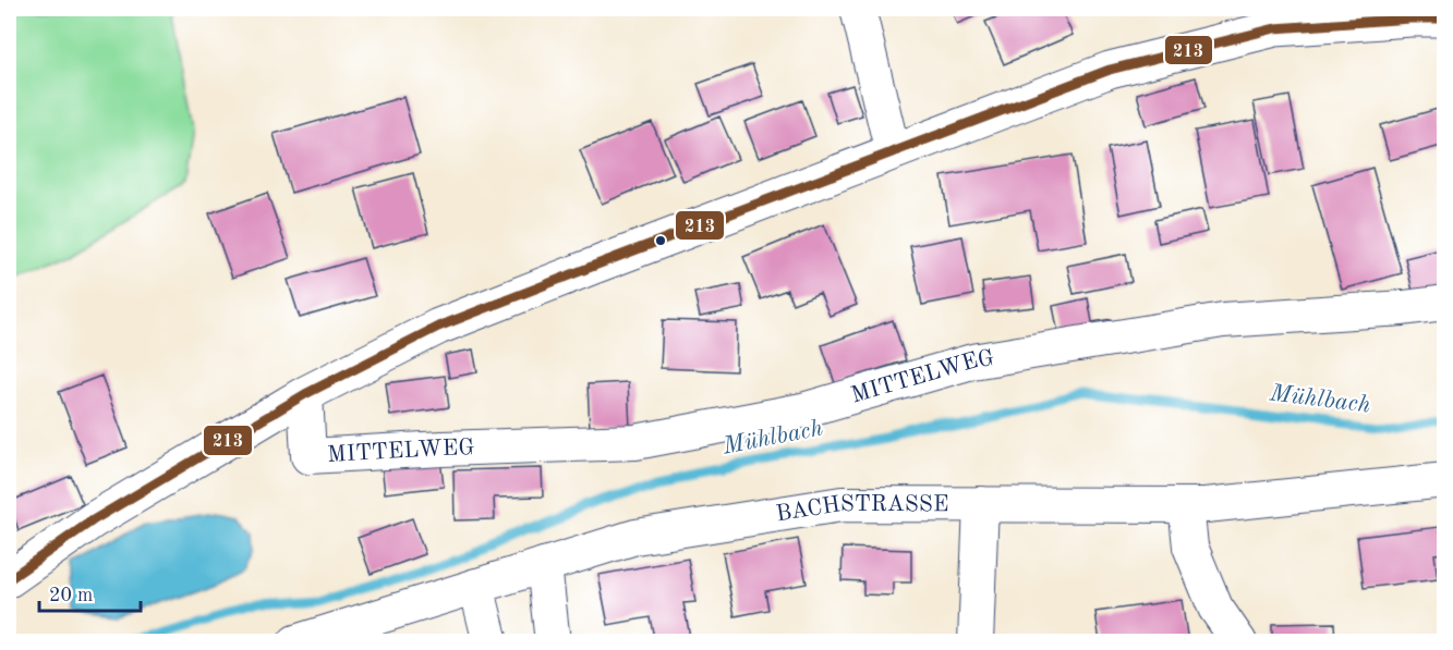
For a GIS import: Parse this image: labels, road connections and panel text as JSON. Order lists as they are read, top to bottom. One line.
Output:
{"streets":{"street":["MITTELWEG","BACHSTRASSE"]},"water":["Mühlbach"],"lines":["transit line 213"],"scale_bar":"20 m"}
